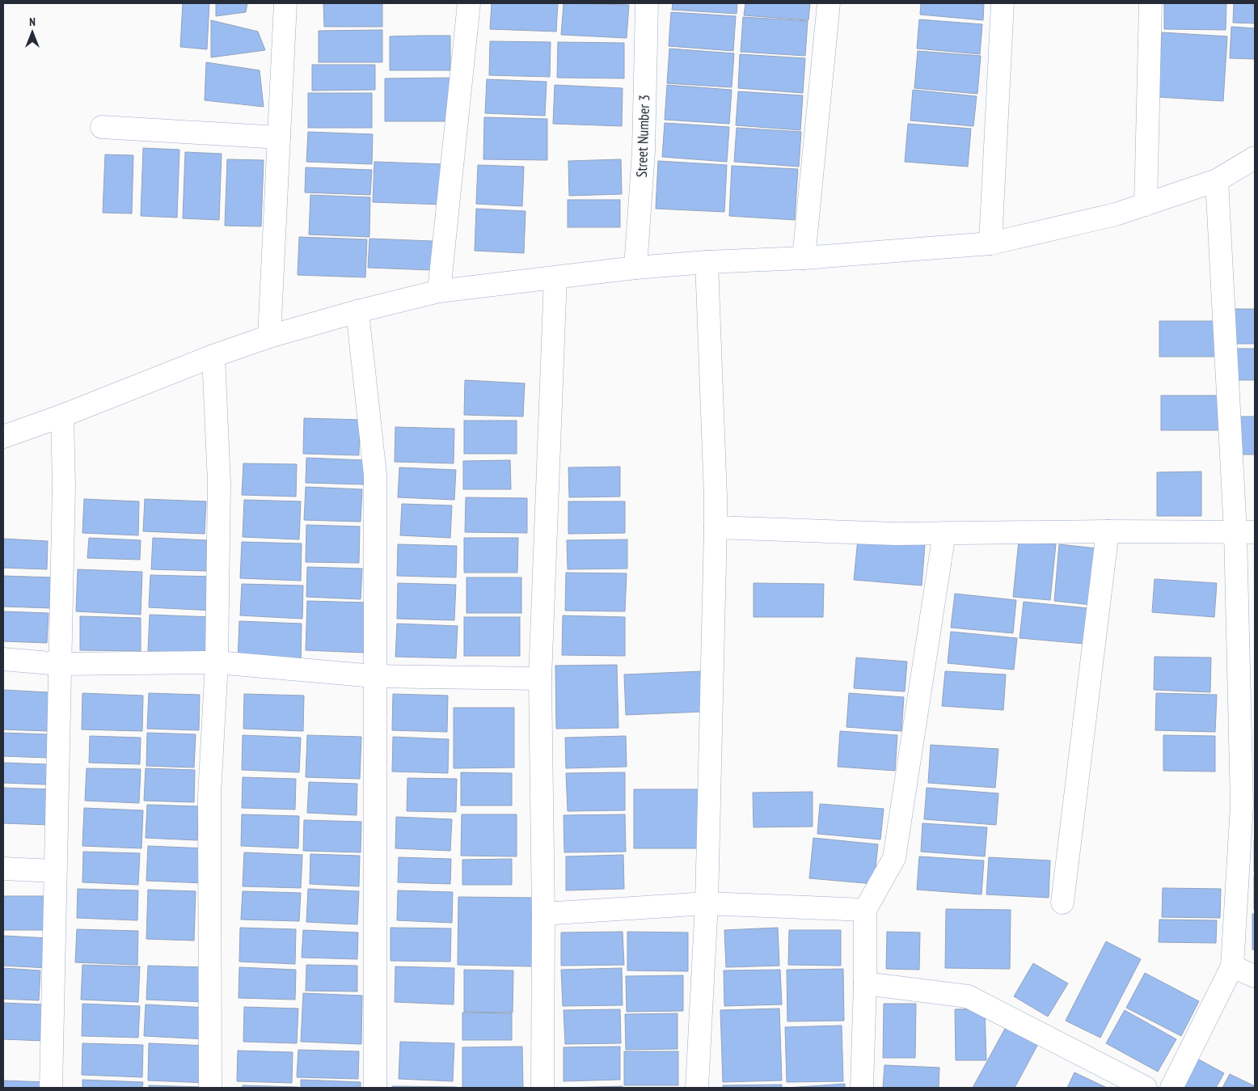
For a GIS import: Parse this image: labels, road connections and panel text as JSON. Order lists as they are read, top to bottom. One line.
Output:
{"streets":{"street":["Street Number 3"]},"north":"top"}
